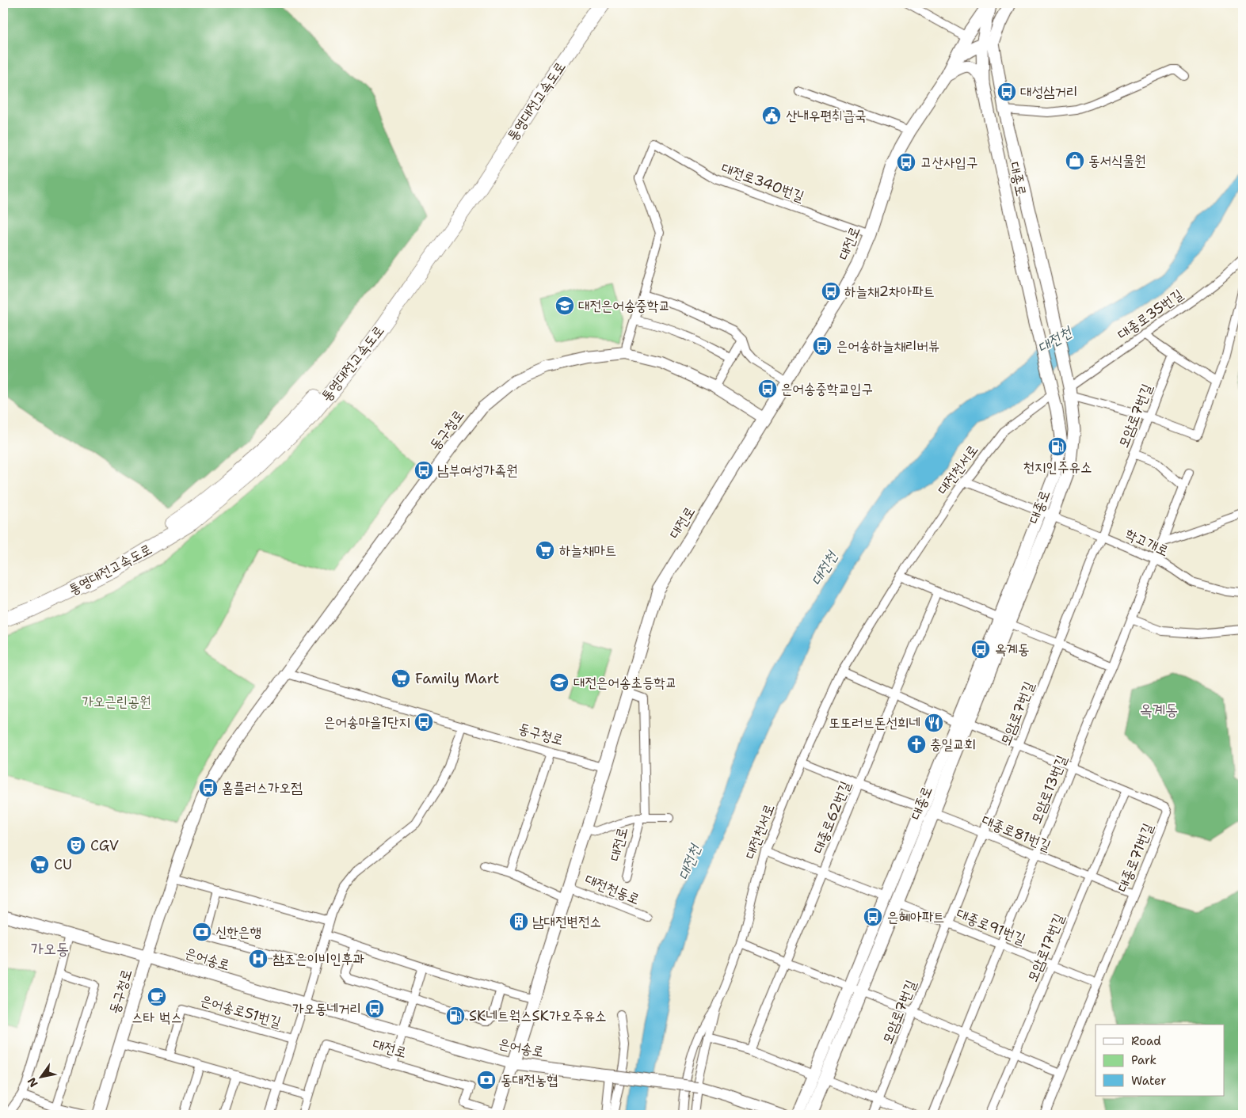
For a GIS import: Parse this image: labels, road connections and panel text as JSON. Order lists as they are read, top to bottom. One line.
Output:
{"streets":{"highway":["통영대전고속도로"],"main road":["대종로","대전로","동구청로","은어송로"],"street":["대전로340번길","대종로35번길","모암로7번길","대전천서로","학고개로","모암로13번길","대종로62번길","대종로81번길","대종로71번길","대전천동로","대종로91번길","모암로17번길","은어송로51번길"]},"crossings":[["대종로","대종로35번길"],["대종로","대전천서로"],["대종로","학고개로"],["대종로","대종로62번길"],["대종로","대종로81번길"],["대종로","대종로71번길"],["대종로","대종로91번길"],["대전로340번길","대전로"],["대전로","동구청로"],["대전로","대전천동로"],["대전로","은어송로"],["모암로7번길","학고개로"],["모암로7번길","대종로81번길"],["모암로7번길","대종로71번길"],["모암로7번길","대종로91번길"],["동구청로","은어송로"],["동구청로","은어송로51번길"],["대전천서로","은어송로"],["학고개로","모암로13번길"],["모암로13번길","대종로81번길"],["모암로13번길","대종로71번길"],["모암로13번길","대종로91번길"],["대종로81번길","대종로71번길"],["대종로81번길","모암로17번길"],["대종로71번길","대종로91번길"],["대종로71번길","모암로17번길"],["대종로91번길","모암로17번길"],["은어송로","은어송로51번길"]],"districts":["옥계동","가오동"],"water":["대전천"],"parks":["가오근린공원"],"places":{"bus stop":["대성삼거리","고산사입구","하늘채2차아파트","은어송하늘채리버뷰","은어송중학교입구","남부여성가족원","옥계동","은어송마을1단지","홈플러스가오점","은혜아파트","가오동네거리"],"public building":["산내우편취급국"],"shop":["동서식물원"],"school or university":["대전은어송중학교","대전은어송초등학교"],"fuel station":["천지인주유소","SK네트웍스SK가오주유소"],"supermarket":["하늘채마트","Family Mart","CU"],"restaurant":["또또러브돈선희네"],"church":["충일교회"],"theatre":["CGV"],"building":["남대전변전소"],"bank":["신한은행","동대전농협"],"hospital":["참조은이비인후과"],"cafe":["스타 벅스"]},"legend":["Road","Park","Water"],"north":"bottom left"}
